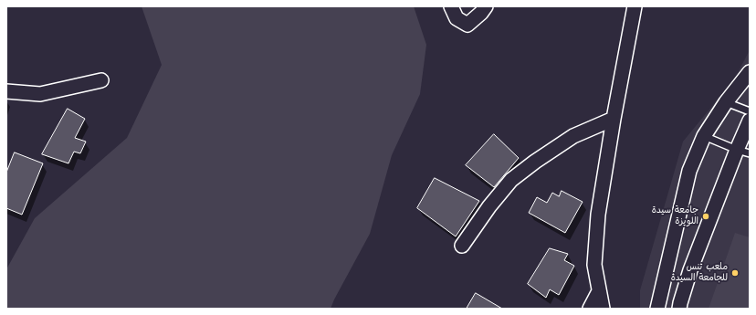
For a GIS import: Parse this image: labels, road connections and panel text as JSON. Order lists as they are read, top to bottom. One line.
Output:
{"places":["جامعة سيدة اللويزة","ملعب تنس للجامعة السيدة"]}
